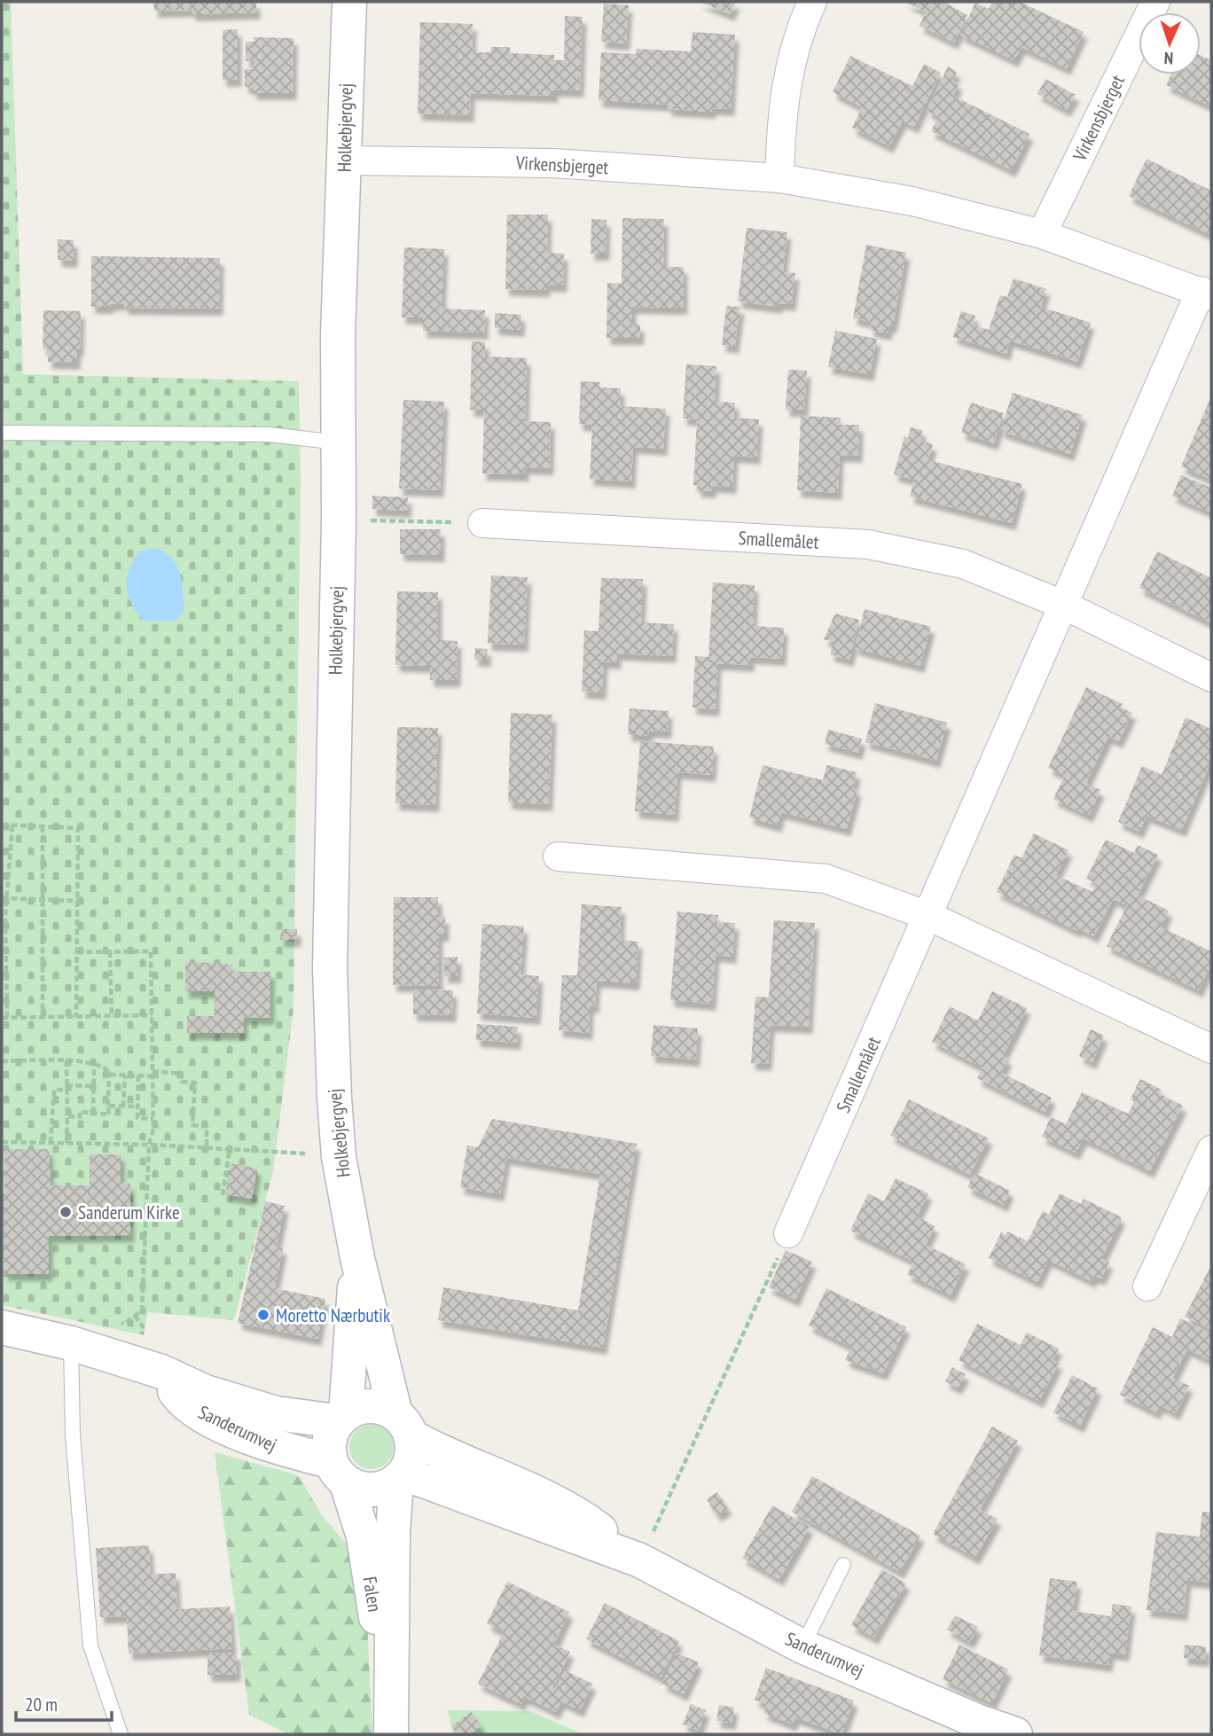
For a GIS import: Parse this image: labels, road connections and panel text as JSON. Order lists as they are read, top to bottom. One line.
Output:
{"streets":{"street":["Virkensbjerget","Holkebjergvej","Smallemålet","Sanderumvej","Falen"]},"crossings":[["Virkensbjerget","Holkebjergvej"],["Virkensbjerget","Smallemålet"],["Holkebjergvej","Sanderumvej"],["Holkebjergvej","Falen"],["Sanderumvej","Falen"]],"places":["Sanderum Kirke","Moretto Nærbutik"],"scale_bar":"20 m","north":"bottom"}
